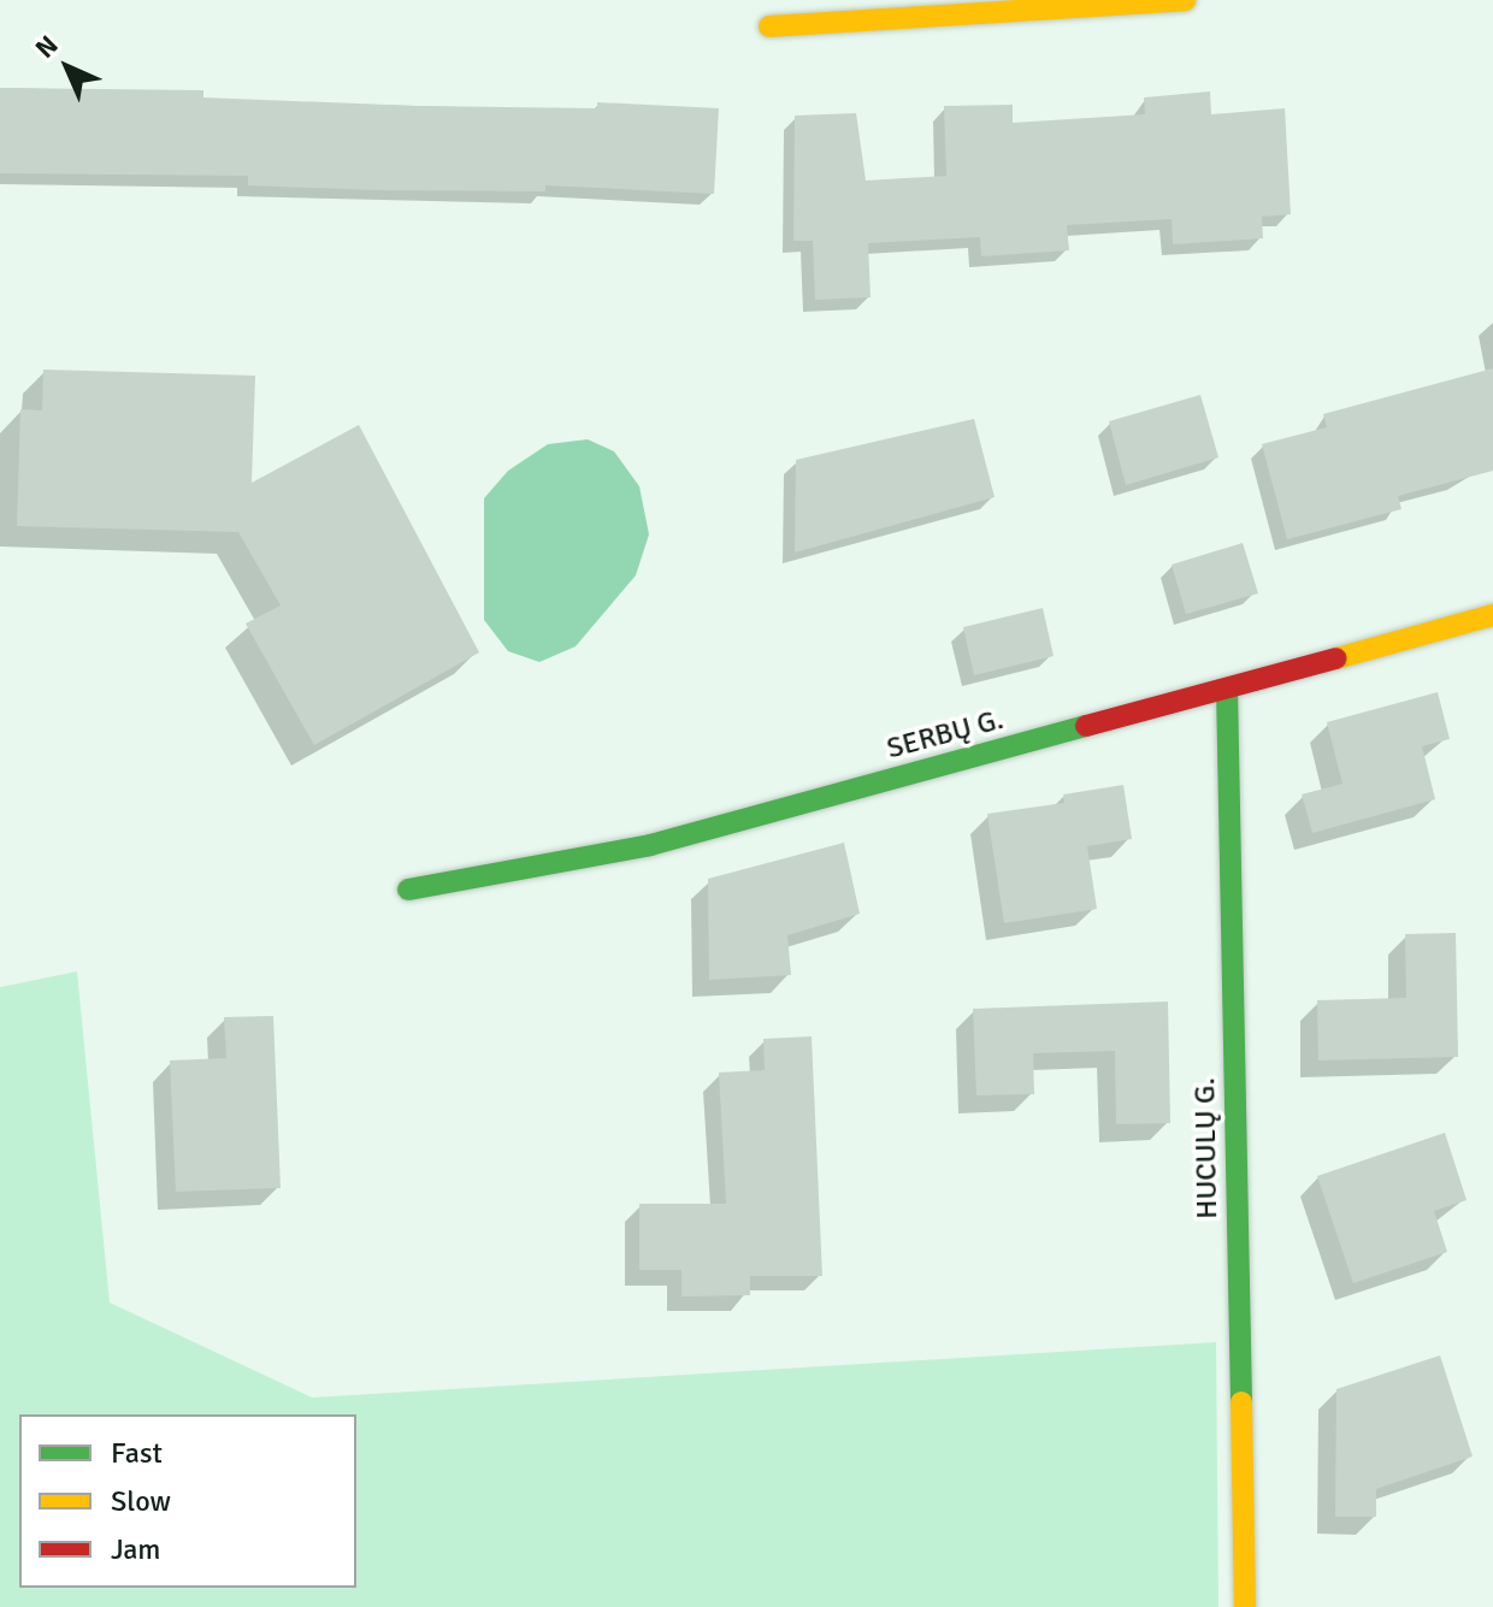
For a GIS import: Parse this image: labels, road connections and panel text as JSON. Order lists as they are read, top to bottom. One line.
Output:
{"streets":{"street":["SERBŲ G.","HUCULŲ G."]},"crossings":[["SERBŲ G.","HUCULŲ G."]],"legend":["Fast","Slow","Jam"],"north":"top left"}
